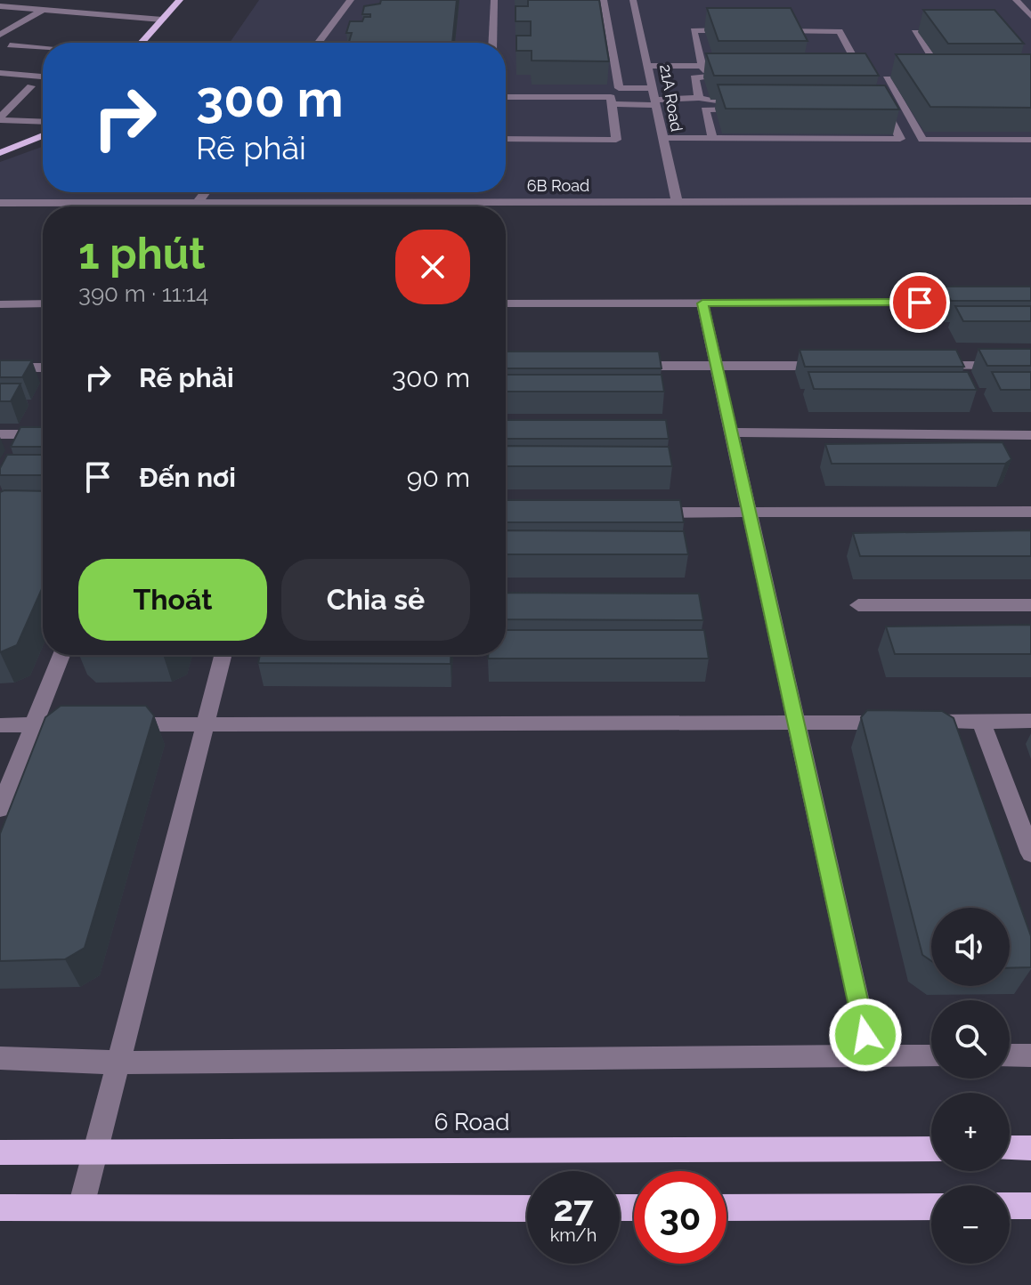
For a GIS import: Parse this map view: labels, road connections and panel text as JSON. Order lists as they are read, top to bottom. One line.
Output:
{"streets":{"main road":["6 Road"],"street":["21A Road","6B Road"]},"crossings":[["21A Road","6B Road"]],"page":{"turn":["300 m","Rẽ phải"],"heading":["1 phút","390 m · 11:14"],"list":[{"name":"Rẽ phải","value":"300 m"},{"name":"Đến nơi","value":"90 m"}],"buttons":["Thoát","Chia sẻ"],"map_buttons":["+","−"],"speed":"27 km/h","limit":"30"}}
